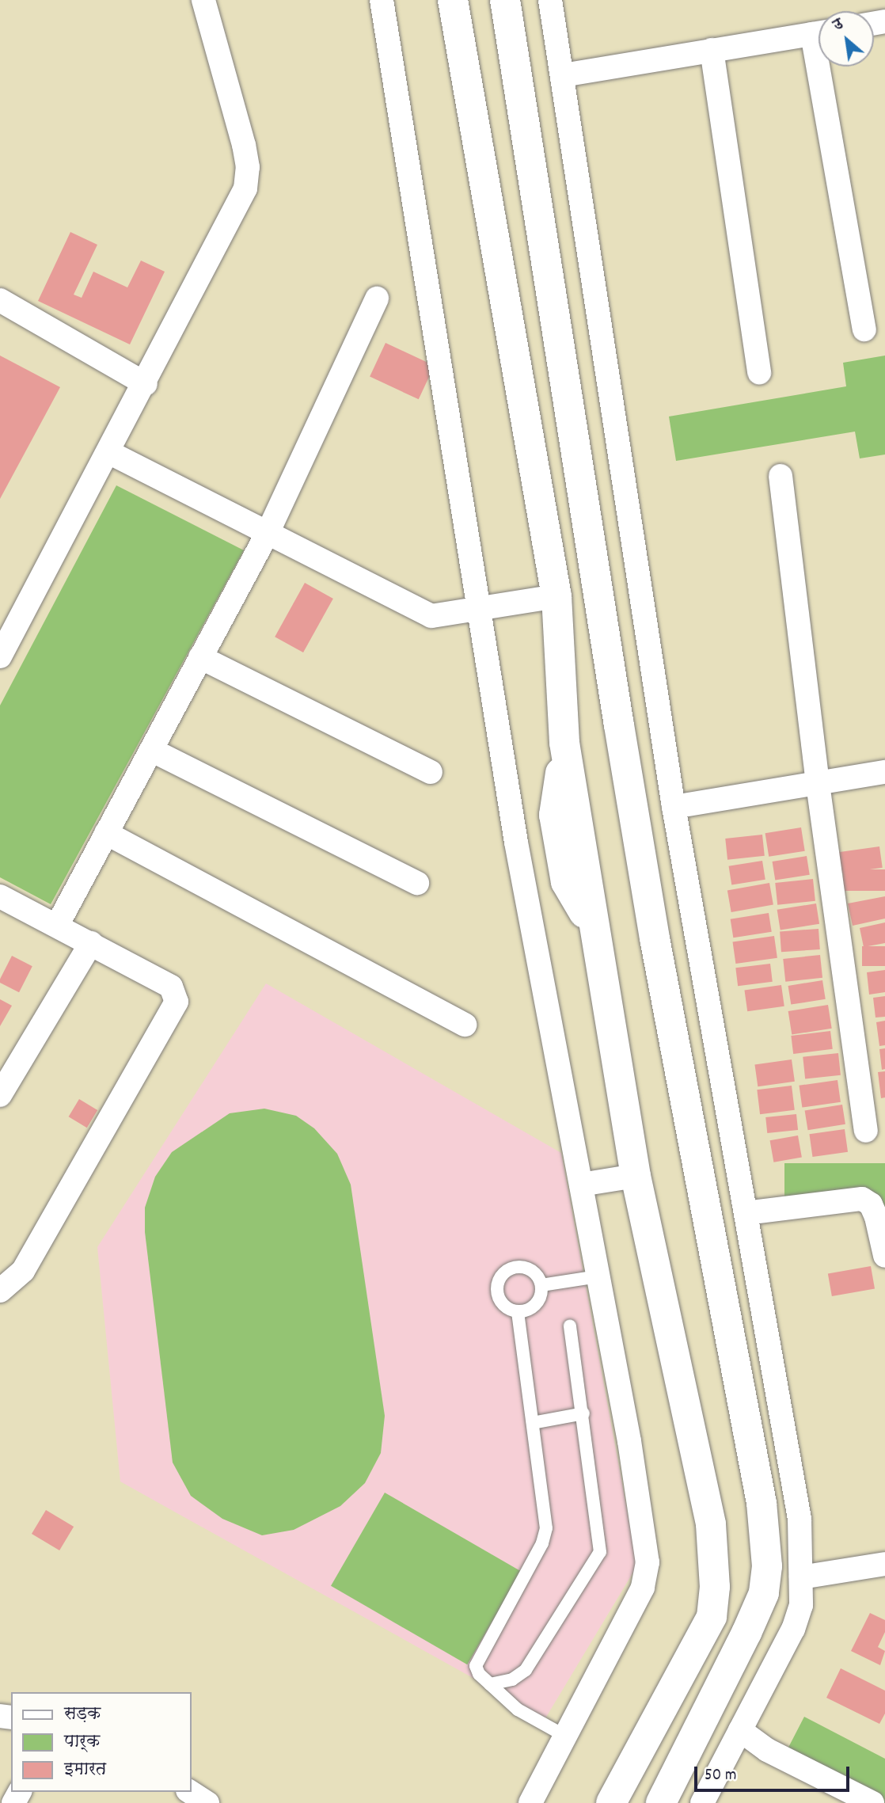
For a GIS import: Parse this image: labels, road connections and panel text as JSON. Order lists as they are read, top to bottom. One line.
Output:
{"legend":["सड़क","पार्क","इमारत"],"scale_bar":"50 m","north":"top left"}
